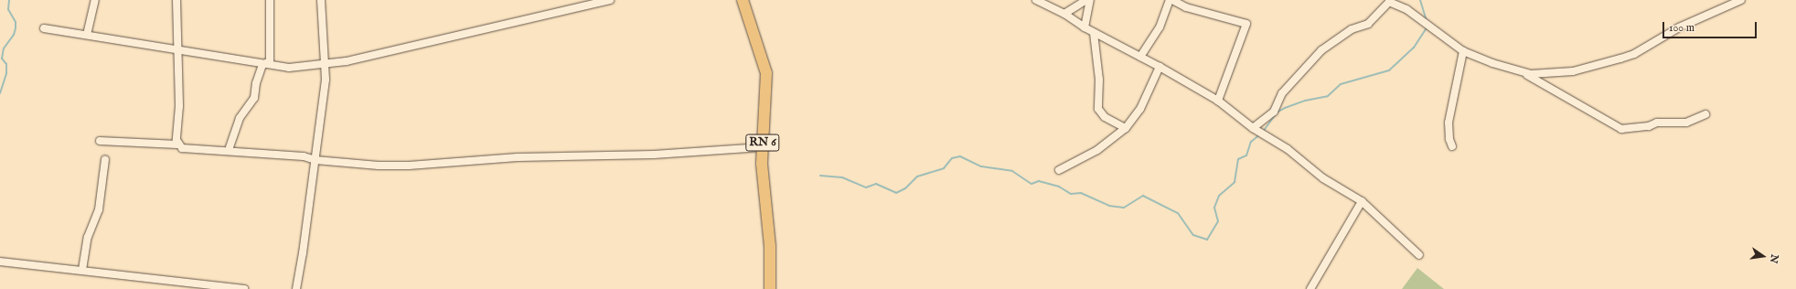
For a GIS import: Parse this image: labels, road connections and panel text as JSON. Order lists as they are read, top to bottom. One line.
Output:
{"streets":{"main road":["RN 6"]},"scale_bar":"100 m","north":"right"}
